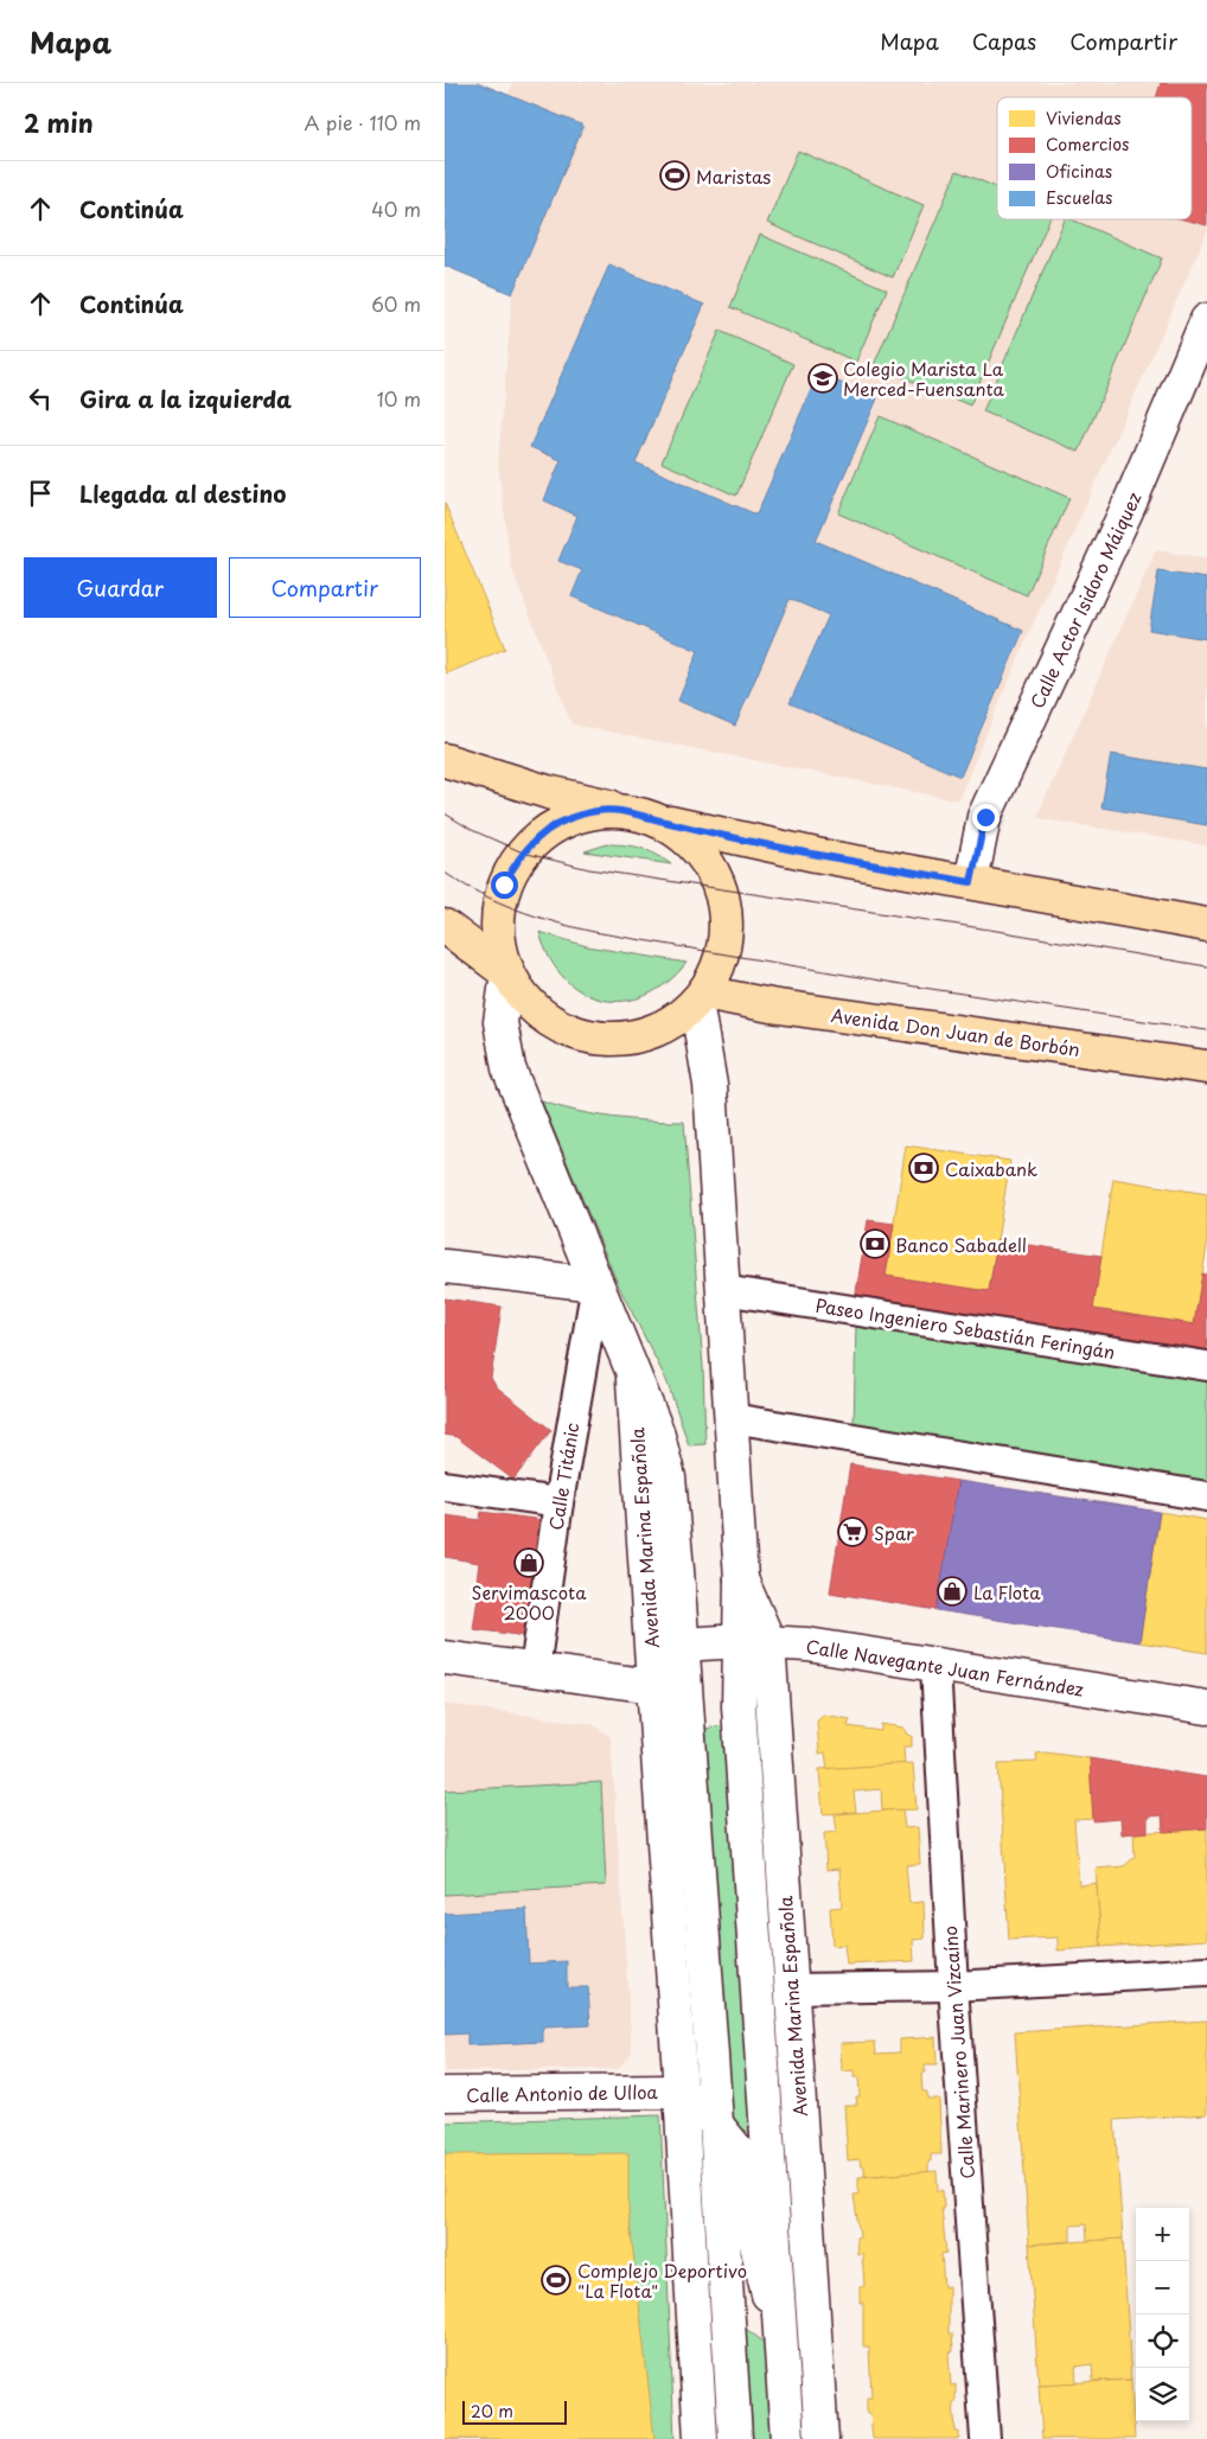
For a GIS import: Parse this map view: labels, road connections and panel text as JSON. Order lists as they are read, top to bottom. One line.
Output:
{"streets":{"main road":["Avenida Don Juan de Borbón"],"street":["Calle Actor Isidoro Máiquez","Paseo Ingeniero Sebastián Feringán","Calle Titánic","Avenida Marina Española","Calle Navegante Juan Fernández","Calle Marinero Juan Vizcaíno","Calle Antonio de Ulloa"]},"crossings":[["Avenida Don Juan de Borbón","Avenida Marina Española"],["Paseo Ingeniero Sebastián Feringán","Avenida Marina Española"],["Calle Titánic","Avenida Marina Española"],["Avenida Marina Española","Calle Navegante Juan Fernández"],["Avenida Marina Española","Calle Antonio de Ulloa"],["Calle Navegante Juan Fernández","Calle Marinero Juan Vizcaíno"]],"places":{"sports":["Maristas","Complejo Deportivo \"La Flota\""],"school or university":["Colegio Marista La Merced-Fuensanta"],"bank":["Caixabank","Banco Sabadell"],"supermarket":["Spar"],"shop":["Servimascota 2000","La Flota"]},"legend":["Viviendas","Comercios","Oficinas","Escuelas"],"scale_bar":"20 m","page":{"header":"Mapa","nav":["Mapa","Capas","Compartir"],"heading":["2 min","A pie · 110 m"],"list":[["Continúa","40 m"],["Continúa","60 m"],["Gira a la izquierda","10 m"],"Llegada al destino"],"buttons":["Guardar","Compartir"],"map_buttons":["+","−"],"scale":"20 m"}}
